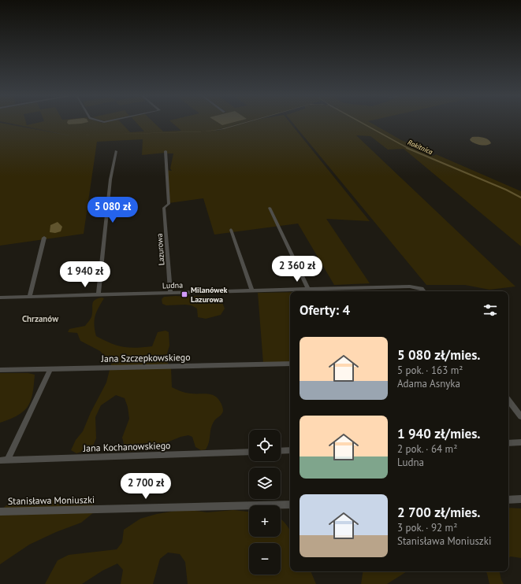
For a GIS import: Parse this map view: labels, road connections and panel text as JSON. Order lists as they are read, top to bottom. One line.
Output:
{"streets":{"street":["Lazurowa","Ludna","Jana Szczepkowskiego","Jana Kochanowskiego","Stanisława Moniuszki"]},"crossings":[["Lazurowa","Ludna"]],"districts":["Chrzanów"],"water":["Rokitnica"],"places":{"transit":["Milanówek Lazurowa"]},"page":{"price":["5 080 zł","2 360 zł","1 940 zł","2 700 zł"],"heading":"Oferty: 4","list":[{"name":"5 080 zł/mies.","note":"5 pok. · 163 m² · Adama Asnyka"},{"name":"1 940 zł/mies.","note":"2 pok. · 64 m² · Ludna"},{"name":"2 700 zł/mies.","note":"3 pok. · 92 m² · Stanisława Moniuszki"}],"map_buttons":["+","−"]}}
